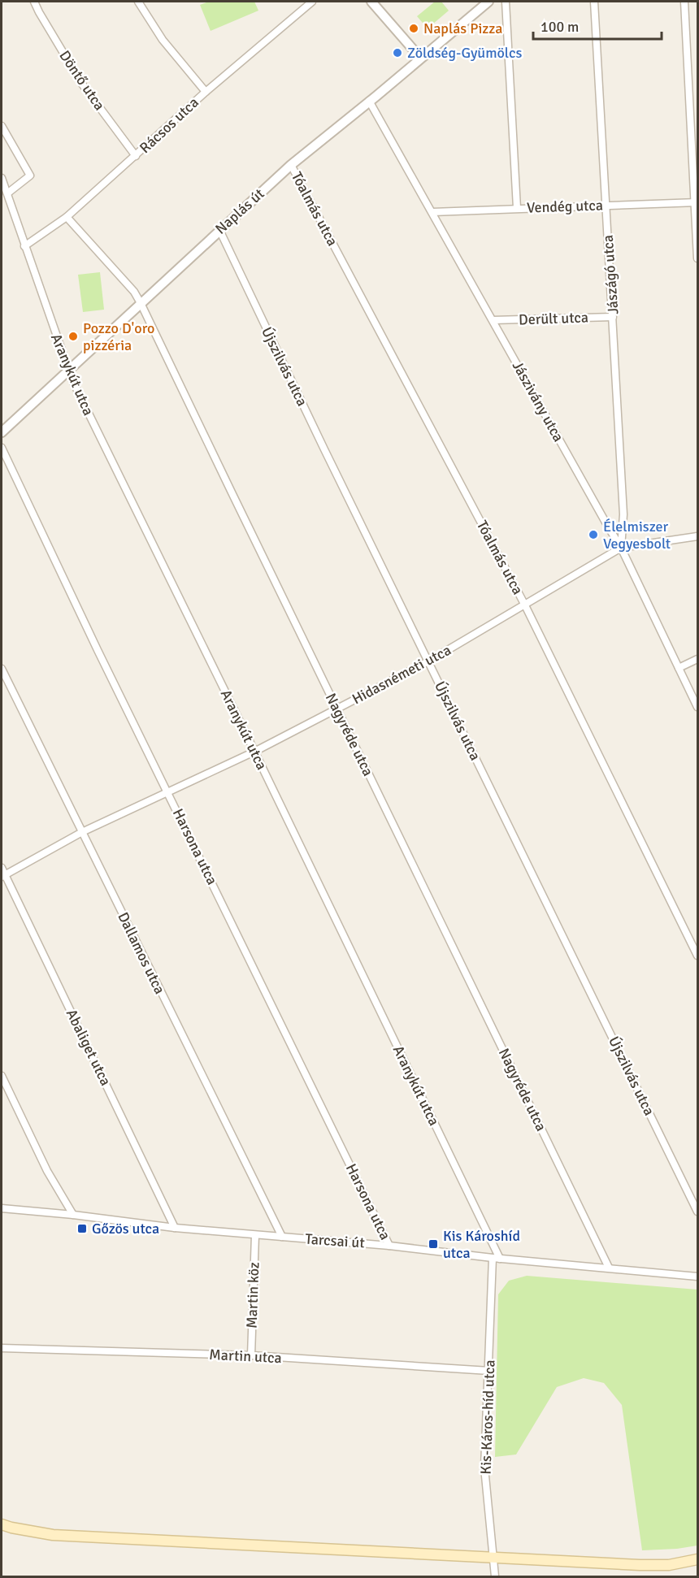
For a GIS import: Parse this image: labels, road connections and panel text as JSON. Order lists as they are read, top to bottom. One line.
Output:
{"streets":{"street":["Döntő utca","Rácsos utca","Vendég utca","Tóalmás utca","Naplás út","Jászágó utca","Derült utca","Újszilvás utca","Aranykút utca","Jászivány utca","Hidasnémeti utca","Nagyréde utca","Harsona utca","Dallamos utca","Abaliget utca","Tarcsai út","Martin köz","Martin utca","Kis-Káros-híd utca"]},"crossings":[["Döntő utca","Rácsos utca"],["Rácsos utca","Aranykút utca"],["Rácsos utca","Nagyréde utca"],["Vendég utca","Jászágó utca"],["Vendég utca","Jászivány utca"],["Tóalmás utca","Naplás út"],["Tóalmás utca","Hidasnémeti utca"],["Naplás út","Újszilvás utca"],["Naplás út","Aranykút utca"],["Naplás út","Jászivány utca"],["Naplás út","Nagyréde utca"],["Jászágó utca","Derült utca"],["Jászágó utca","Jászivány utca"],["Jászágó utca","Hidasnémeti utca"],["Derült utca","Jászivány utca"],["Újszilvás utca","Hidasnémeti utca"],["Aranykút utca","Hidasnémeti utca"],["Aranykút utca","Tarcsai út"],["Aranykút utca","Kis-Káros-híd utca"],["Jászivány utca","Hidasnémeti utca"],["Hidasnémeti utca","Nagyréde utca"],["Hidasnémeti utca","Harsona utca"],["Hidasnémeti utca","Dallamos utca"],["Hidasnémeti utca","Abaliget utca"],["Nagyréde utca","Tarcsai út"],["Harsona utca","Tarcsai út"],["Dallamos utca","Tarcsai út"],["Abaliget utca","Tarcsai út"],["Tarcsai út","Martin köz"],["Tarcsai út","Kis-Káros-híd utca"],["Martin köz","Martin utca"],["Martin utca","Kis-Káros-híd utca"]],"places":{"other":["Naplás Pizza","Zöldség-Gyümölcs","Pozzo D'oro pizzéria","Élelmiszer Vegyesbolt"],"transit":["Gőzös utca","Kis Károshíd utca"]},"scale_bar":"100 m"}
